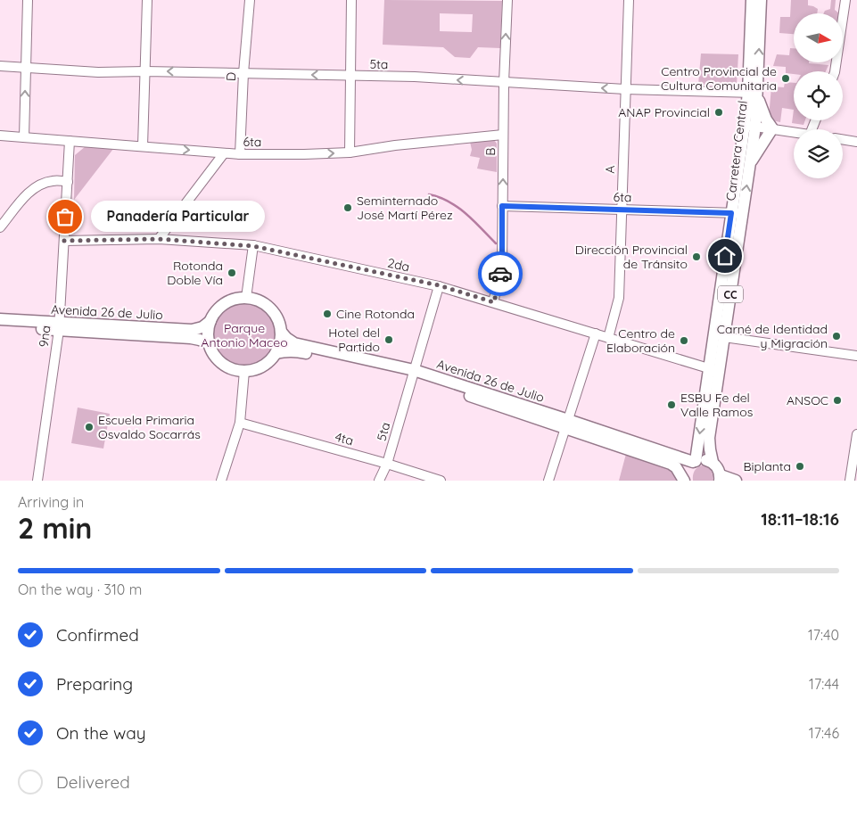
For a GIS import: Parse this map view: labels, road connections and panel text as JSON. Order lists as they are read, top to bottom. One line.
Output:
{"streets":{"main road":["Carretera Central","CC","Avenida 26 de Julio"],"street":["5ta","D","6ta","B","A","2da","9na","4ta"]},"crossings":[["5ta","D"],["5ta","Carretera Central"],["5ta","B"],["5ta","A"],["5ta","2da"],["5ta","Avenida 26 de Julio"],["5ta","4ta"],["D","6ta"],["6ta","Carretera Central"],["6ta","B"],["6ta","A"],["6ta","9na"],["Carretera Central","2da"],["Carretera Central","CC"],["Carretera Central","Avenida 26 de Julio"],["B","2da"],["A","2da"],["2da","9na"],["CC","Avenida 26 de Julio"],["Avenida 26 de Julio","9na"]],"one_way":["5ta","B"],"parks":["Parque Antonio Maceo"],"places":["Centro Provincial de Cultura Comunitaria","ANAP Provincial","Seminternado José Martí Pérez","Panadería Particular","Dirección Provincial de Tránsito","Rotonda Doble Vía","Cine Rotonda","Carné de Identidad y Migración","Hotel del Partido","Centro de Elaboración","ANSOC","ESBU Fe del Valle Ramos","Escuela Primaria Osvaldo Socarrás","Biplanta"],"north":"right","page":{"bubble":"Panadería Particular","heading":["2 min","Arriving in","18:11–18:16"],"bar":"On the way · 310 m","list":[["Confirmed","17:40"],["Preparing","17:44"],["On the way","17:46"],"Delivered"]}}
